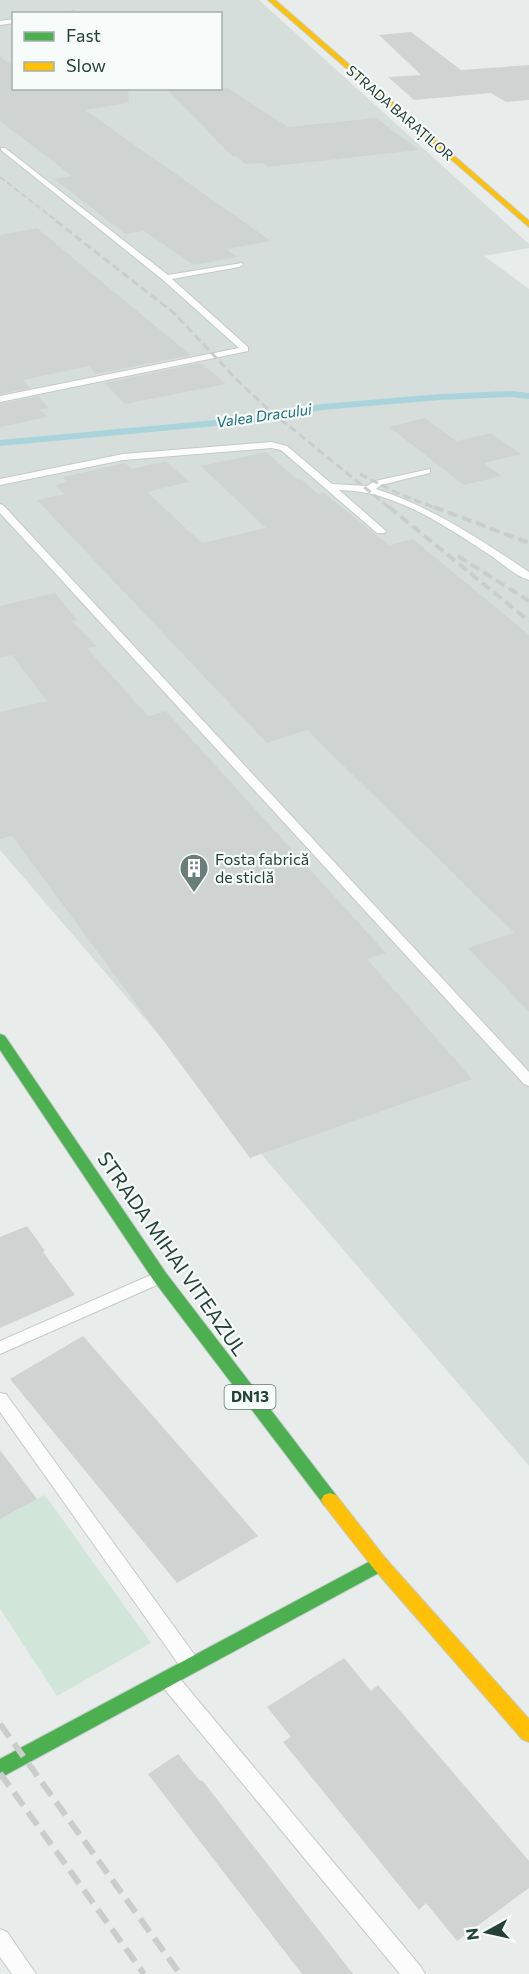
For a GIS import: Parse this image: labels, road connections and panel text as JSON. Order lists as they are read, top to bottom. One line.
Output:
{"streets":{"main road":["STRADA BARAȚILOR","STRADA MIHAI VITEAZUL","DN13"]},"water":["Valea Dracului"],"places":{"building":["Fosta fabrică de sticlă"]},"legend":["Fast","Slow"],"north":"left"}
